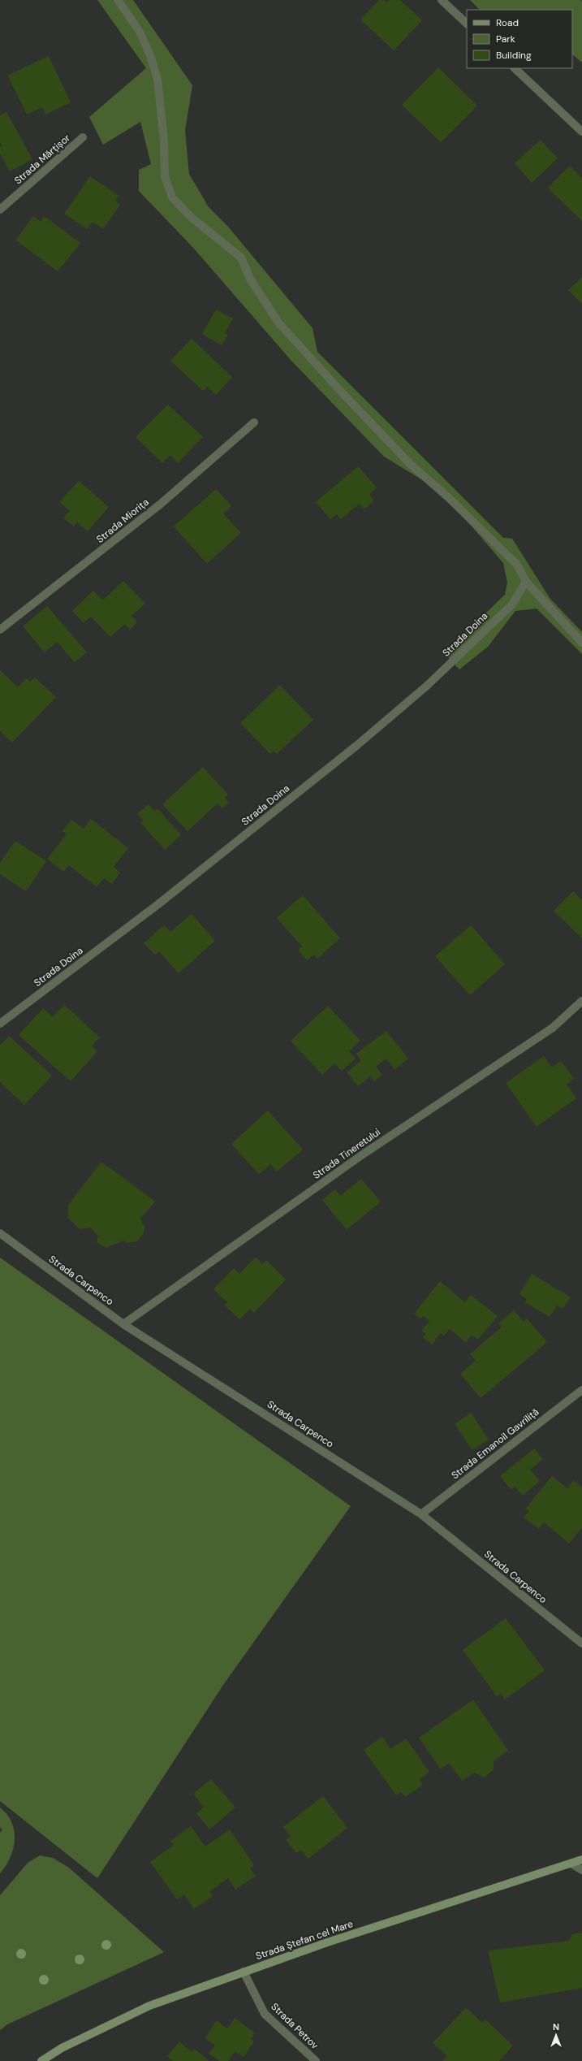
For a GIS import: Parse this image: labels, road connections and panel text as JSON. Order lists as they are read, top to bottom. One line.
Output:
{"streets":{"main road":["Strada Ștefan cel Mare"],"street":["Strada Mărțișor","Strada Miorița","Strada Doina","Strada Tineretului","Strada Carpenco","Strada Emanoil Gavriliță","Strada Petrov"]},"crossings":[["Strada Tineretului","Strada Carpenco"],["Strada Carpenco","Strada Emanoil Gavriliță"],["Strada Ștefan cel Mare","Strada Petrov"]],"legend":["Road","Park","Building"],"north":"top"}
